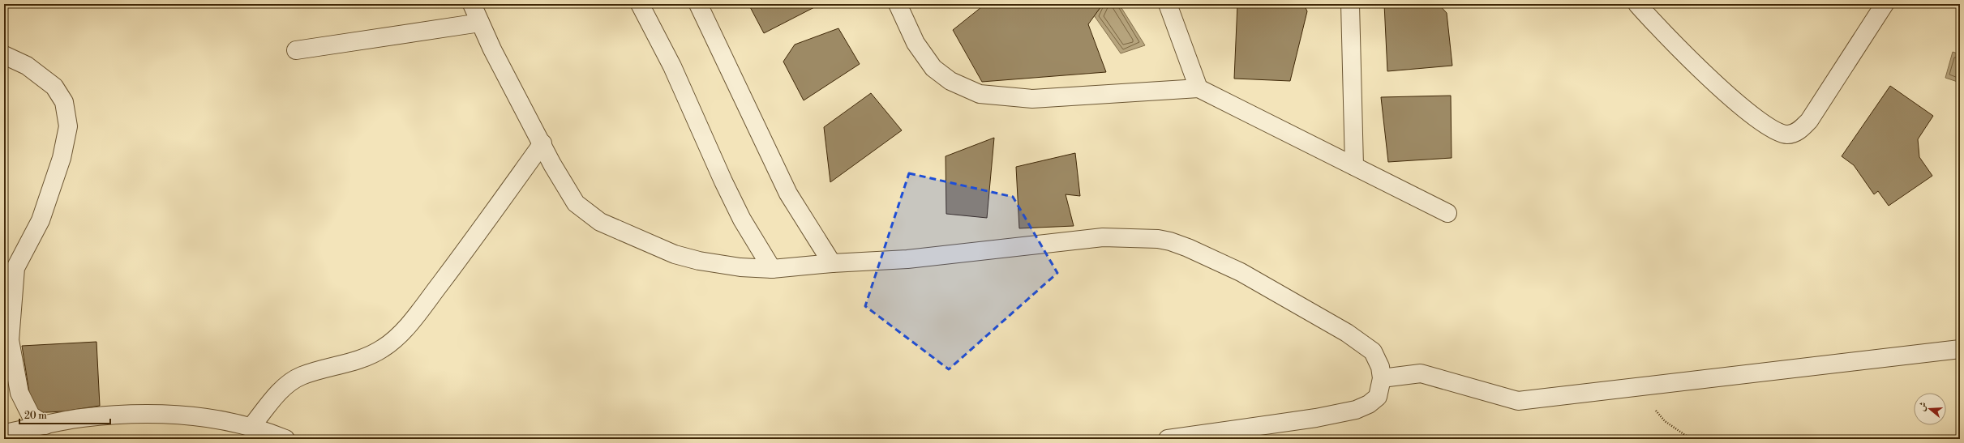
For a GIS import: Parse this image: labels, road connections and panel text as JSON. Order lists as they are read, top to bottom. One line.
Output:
{"scale_bar":"20 m","north":"left"}
